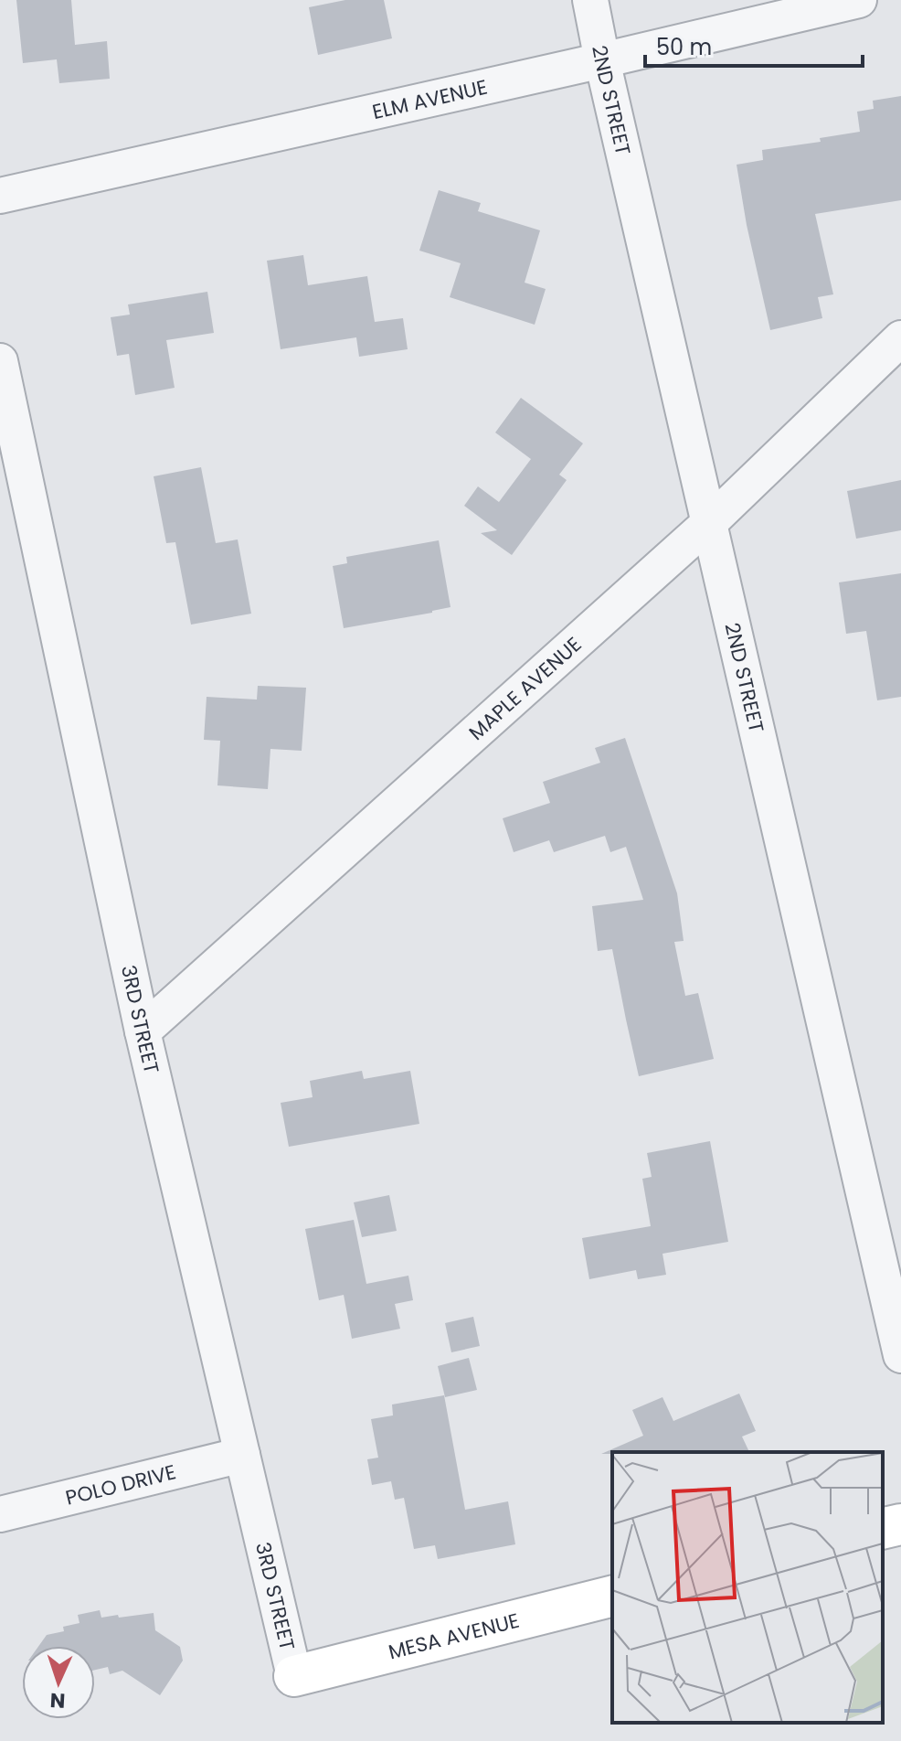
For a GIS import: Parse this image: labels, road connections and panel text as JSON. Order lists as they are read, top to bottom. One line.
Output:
{"streets":{"street":["ELM AVENUE","2ND STREET","MAPLE AVENUE","3RD STREET","POLO DRIVE","MESA AVENUE"]},"crossings":[["ELM AVENUE","2ND STREET"],["2ND STREET","MAPLE AVENUE"],["MAPLE AVENUE","3RD STREET"],["3RD STREET","POLO DRIVE"],["3RD STREET","MESA AVENUE"]],"scale_bar":"50 m","north":"bottom"}
